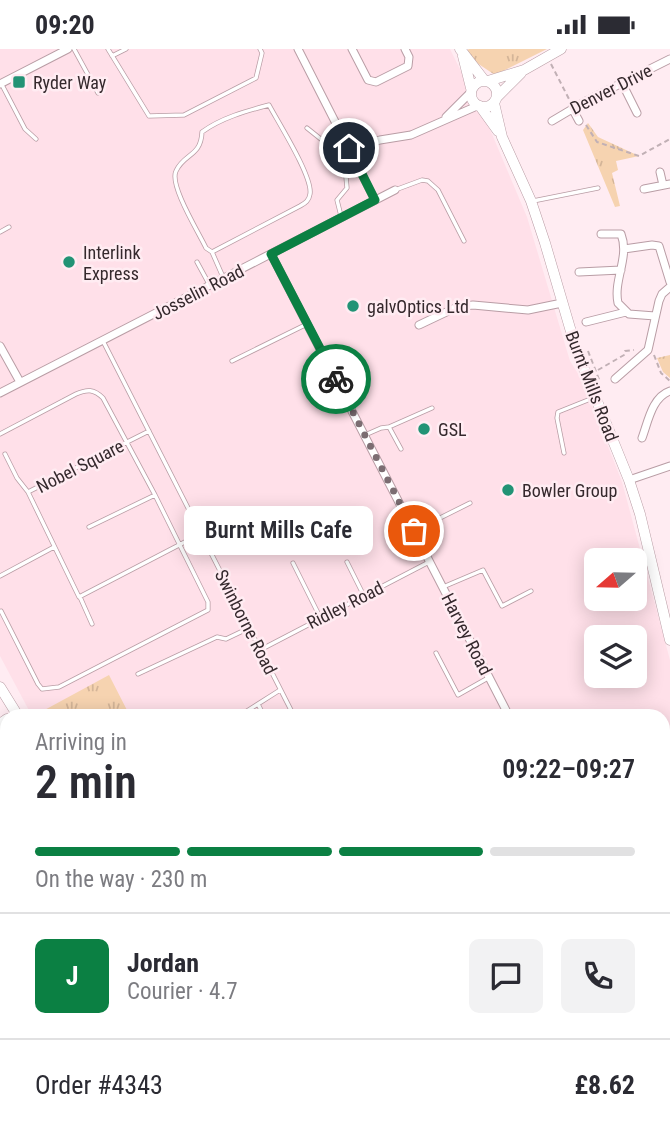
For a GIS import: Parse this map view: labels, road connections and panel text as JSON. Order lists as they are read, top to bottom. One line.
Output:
{"streets":{"street":["Denver Drive","Josselin Road","Burnt Mills Road","Harvey Road"],"lane":["Nobel Square","Ridley Road","Swinborne Road"]},"crossings":[["Josselin Road","Swinborne Road"],["Josselin Road","Harvey Road"],["Nobel Square","Swinborne Road"],["Ridley Road","Swinborne Road"],["Ridley Road","Harvey Road"]],"places":{"transit":["Ryder Way"],"other":["Interlink Express","galvOptics Ltd","GSL","Bowler Group","Burnt Mills Cafe"]},"north":"left","page":{"status":"09:20","bubble":"Burnt Mills Cafe","heading":["2 min","Arriving in","09:22–09:27"],"panel":["Jordan","Courier · 4.7","Order #4343","£8.62"],"bar":"On the way · 230 m","round":"J"}}
